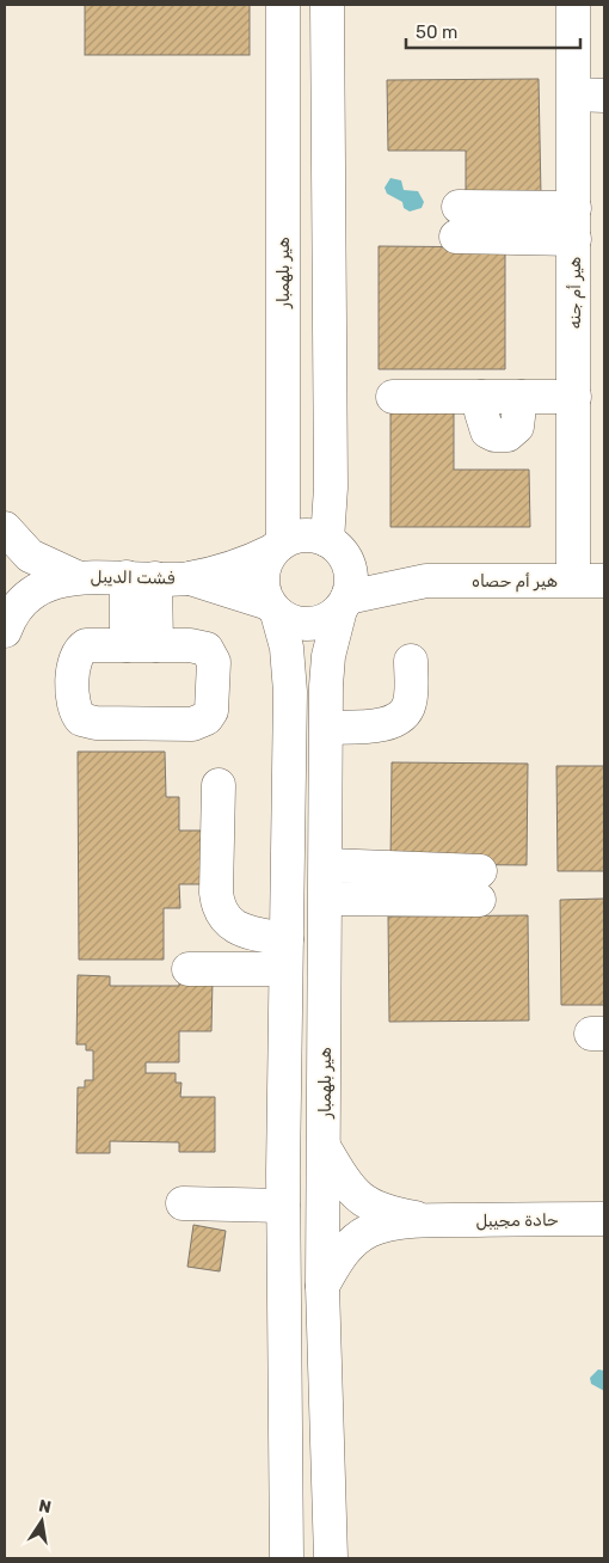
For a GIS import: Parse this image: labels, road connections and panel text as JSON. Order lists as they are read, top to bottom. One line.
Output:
{"streets":{"street":["هير بلهمبار","هير أم جنه","فشت الديبل","هير أم حصاه","حادة مجيبل"]},"crossings":[["هير بلهمبار","فشت الديبل"],["هير بلهمبار","هير أم حصاه"],["هير بلهمبار","حادة مجيبل"],["هير أم جنه","هير أم حصاه"],["فشت الديبل","هير أم حصاه"]],"scale_bar":"50 m","north":"top"}
